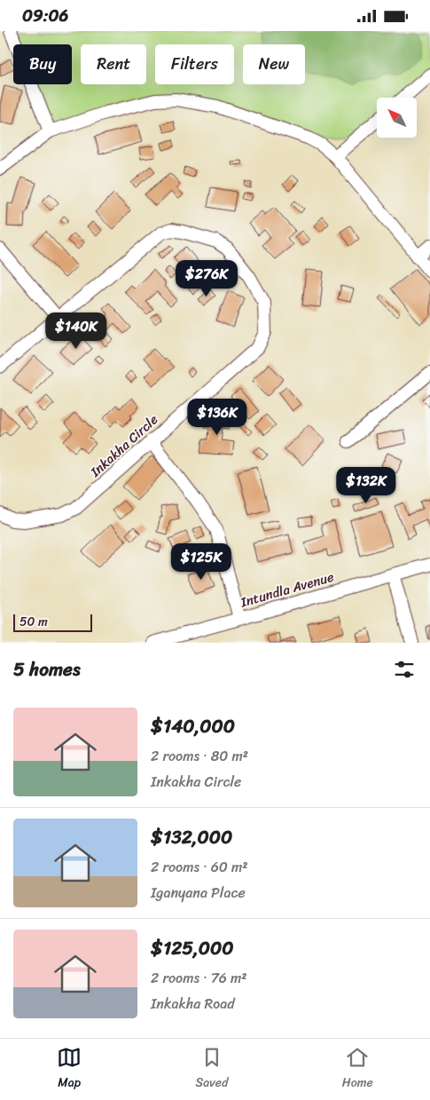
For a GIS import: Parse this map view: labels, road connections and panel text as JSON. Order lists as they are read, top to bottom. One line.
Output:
{"streets":{"street":["Inkakha Circle","Intundla Avenue"]},"scale_bar":"50 m","north":"top left","page":{"status":"09:06","chip":["Buy","Rent","Filters","New"],"price":["$276K","$140K","$136K","$132K","$125K"],"scale":"50 m","heading":"5 homes","list":[{"name":"$140,000","note":"2 rooms · 80 m² · Inkakha Circle"},{"name":"$132,000","note":"2 rooms · 60 m² · Iganyana Place"},{"name":"$125,000","note":"2 rooms · 76 m² · Inkakha Road"}],"tabs":["Map","Saved","Home"]}}
